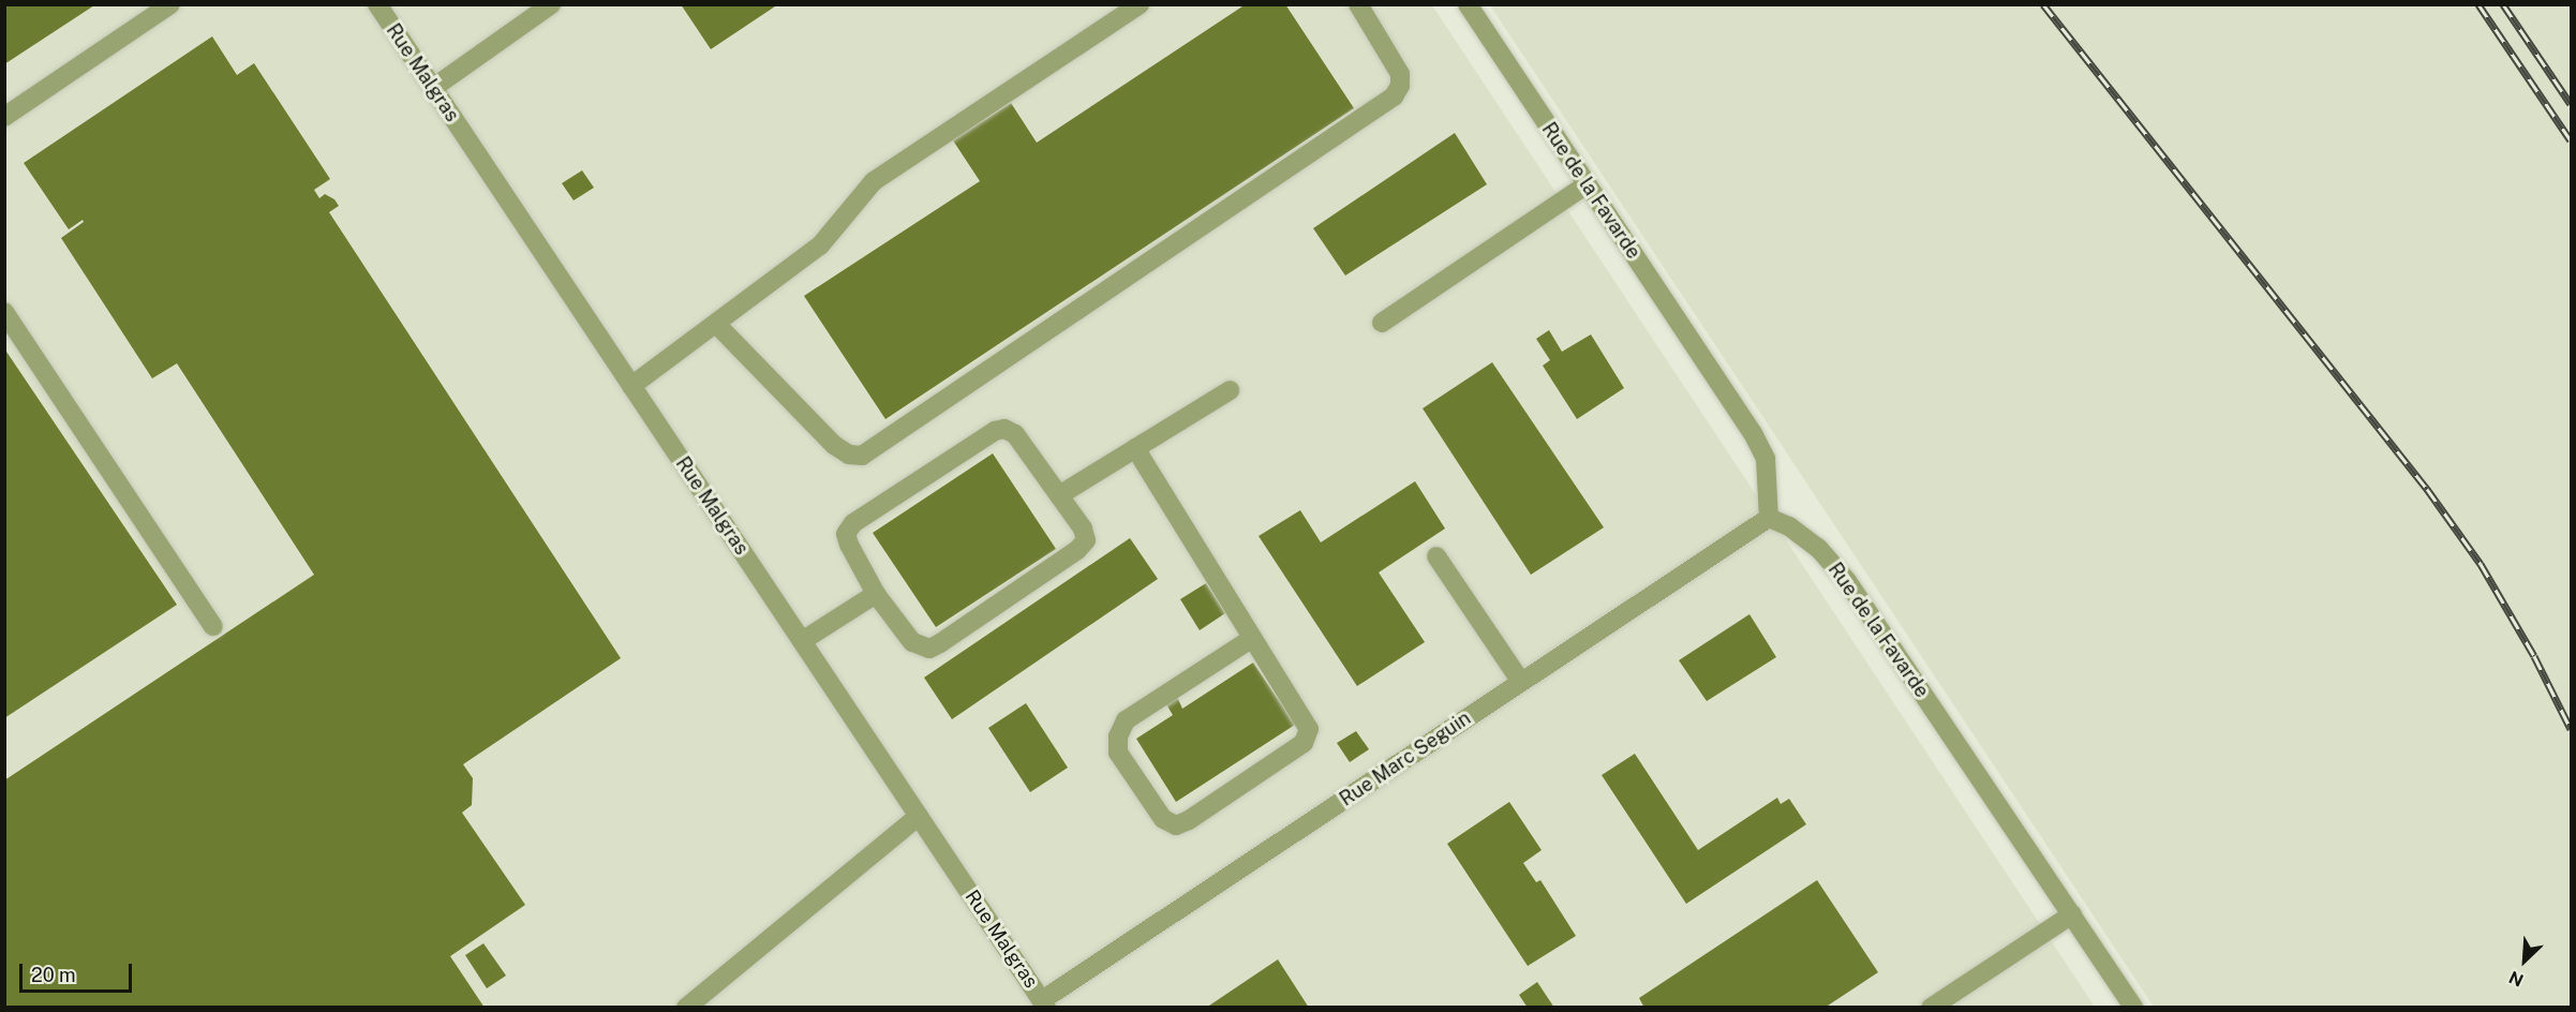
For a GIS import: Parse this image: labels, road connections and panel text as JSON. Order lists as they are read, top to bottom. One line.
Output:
{"streets":{"street":["Rue Malgras","Rue de la Favarde","Rue Marc Seguin"]},"crossings":[["Rue Malgras","Rue Marc Seguin"],["Rue de la Favarde","Rue Marc Seguin"]],"scale_bar":"20 m","north":"bottom left"}
